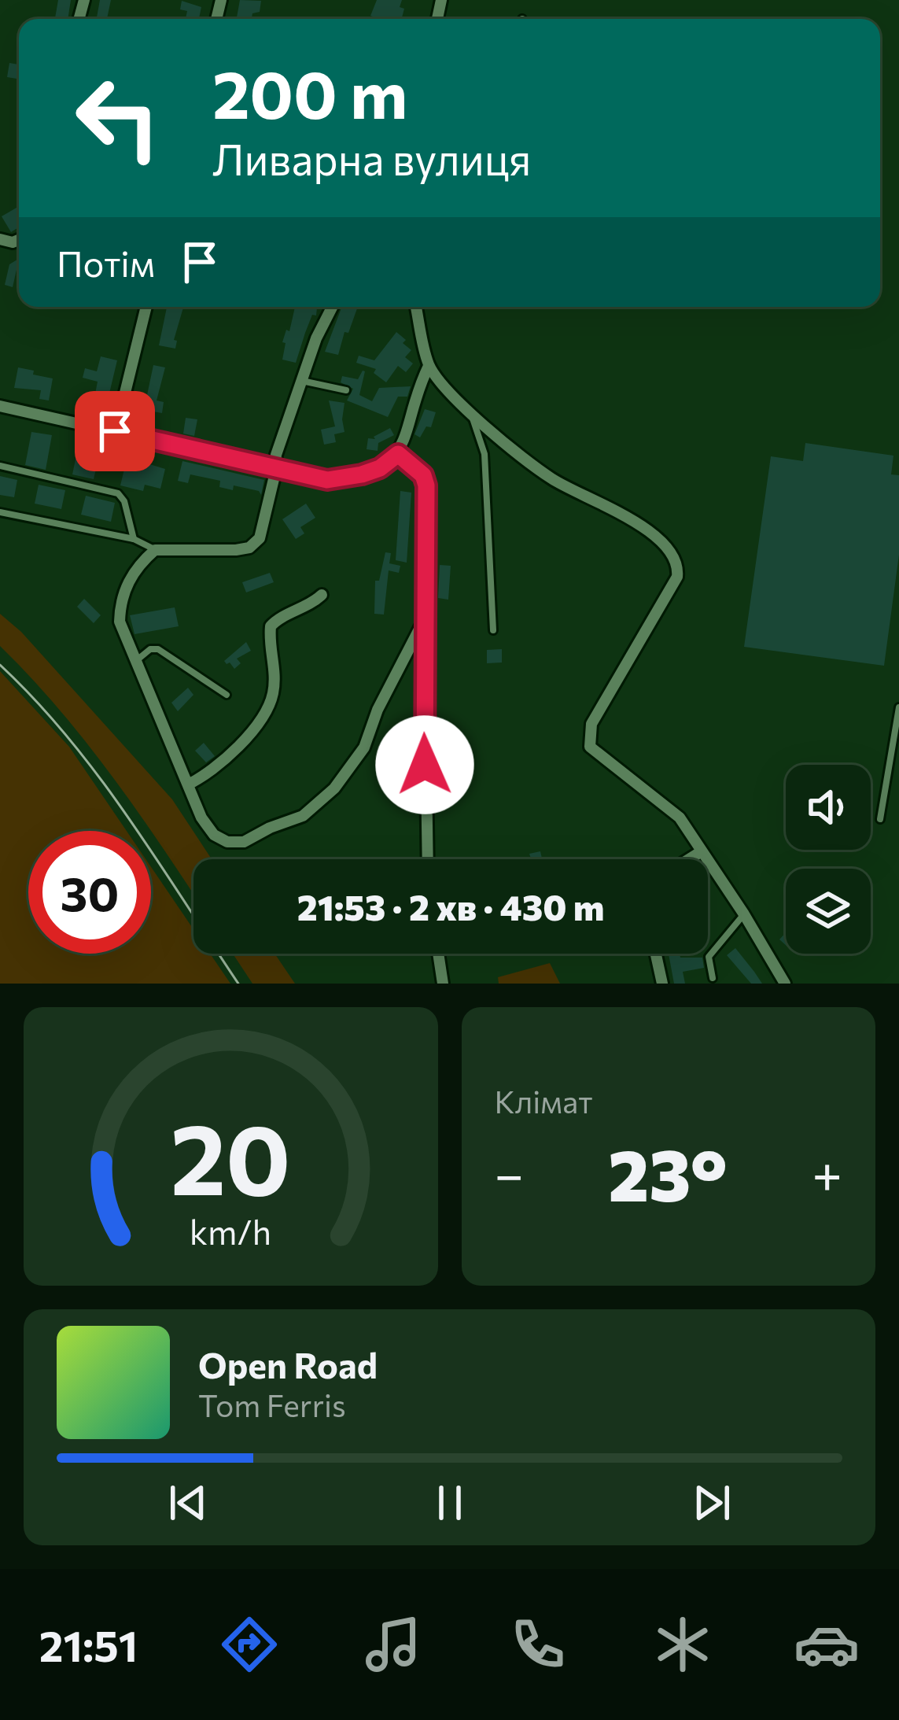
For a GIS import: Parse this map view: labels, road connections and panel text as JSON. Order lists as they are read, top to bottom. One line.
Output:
{"page":{"turn":["200 m","Ливарна вулиця"],"then":"Потім","limit":"30","trip":"21:53 · 2 хв · 430 m","tile":"Клімат","heat":["−","23°","+"],"song":["Open Road","Tom Ferris"],"tabs":"21:51","gauge":["20","km/h"]}}
